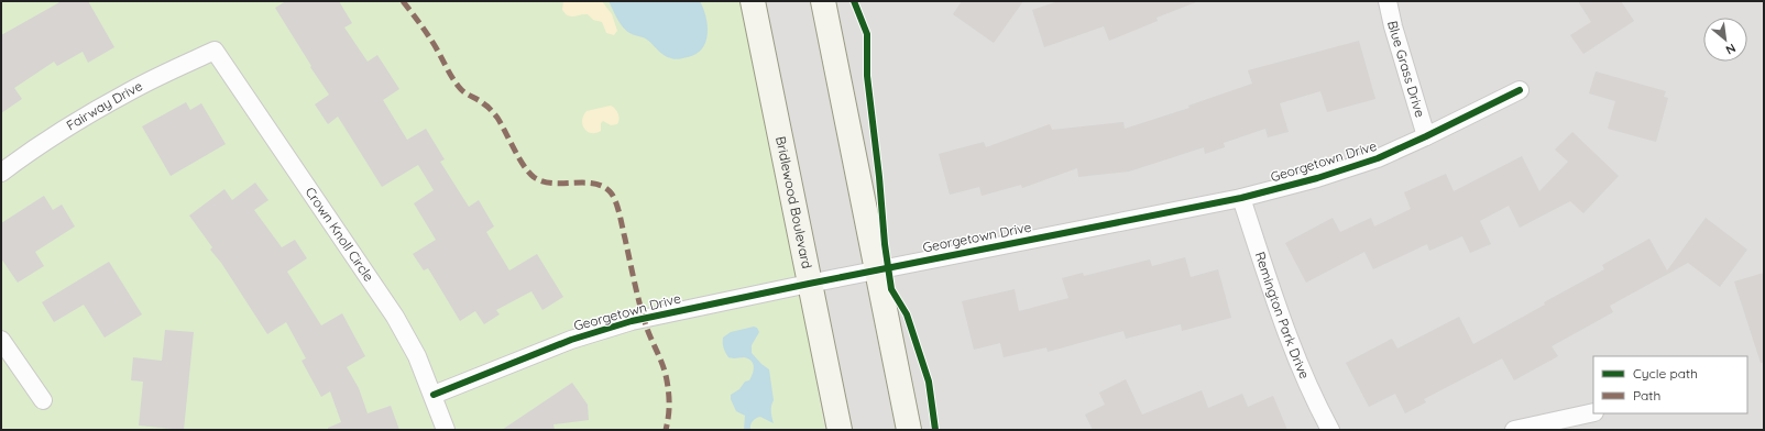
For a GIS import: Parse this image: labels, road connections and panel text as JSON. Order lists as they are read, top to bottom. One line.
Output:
{"streets":{"main road":["Bridlewood Boulevard"],"street":["Blue Grass Drive","Fairway Drive","Georgetown Drive","Crown Knoll Circle","Remington Park Drive"]},"crossings":[["Blue Grass Drive","Georgetown Drive"],["Fairway Drive","Crown Knoll Circle"],["Georgetown Drive","Bridlewood Boulevard"],["Georgetown Drive","Crown Knoll Circle"],["Georgetown Drive","Remington Park Drive"]],"legend":["Cycle path","Path"],"north":"bottom right"}
